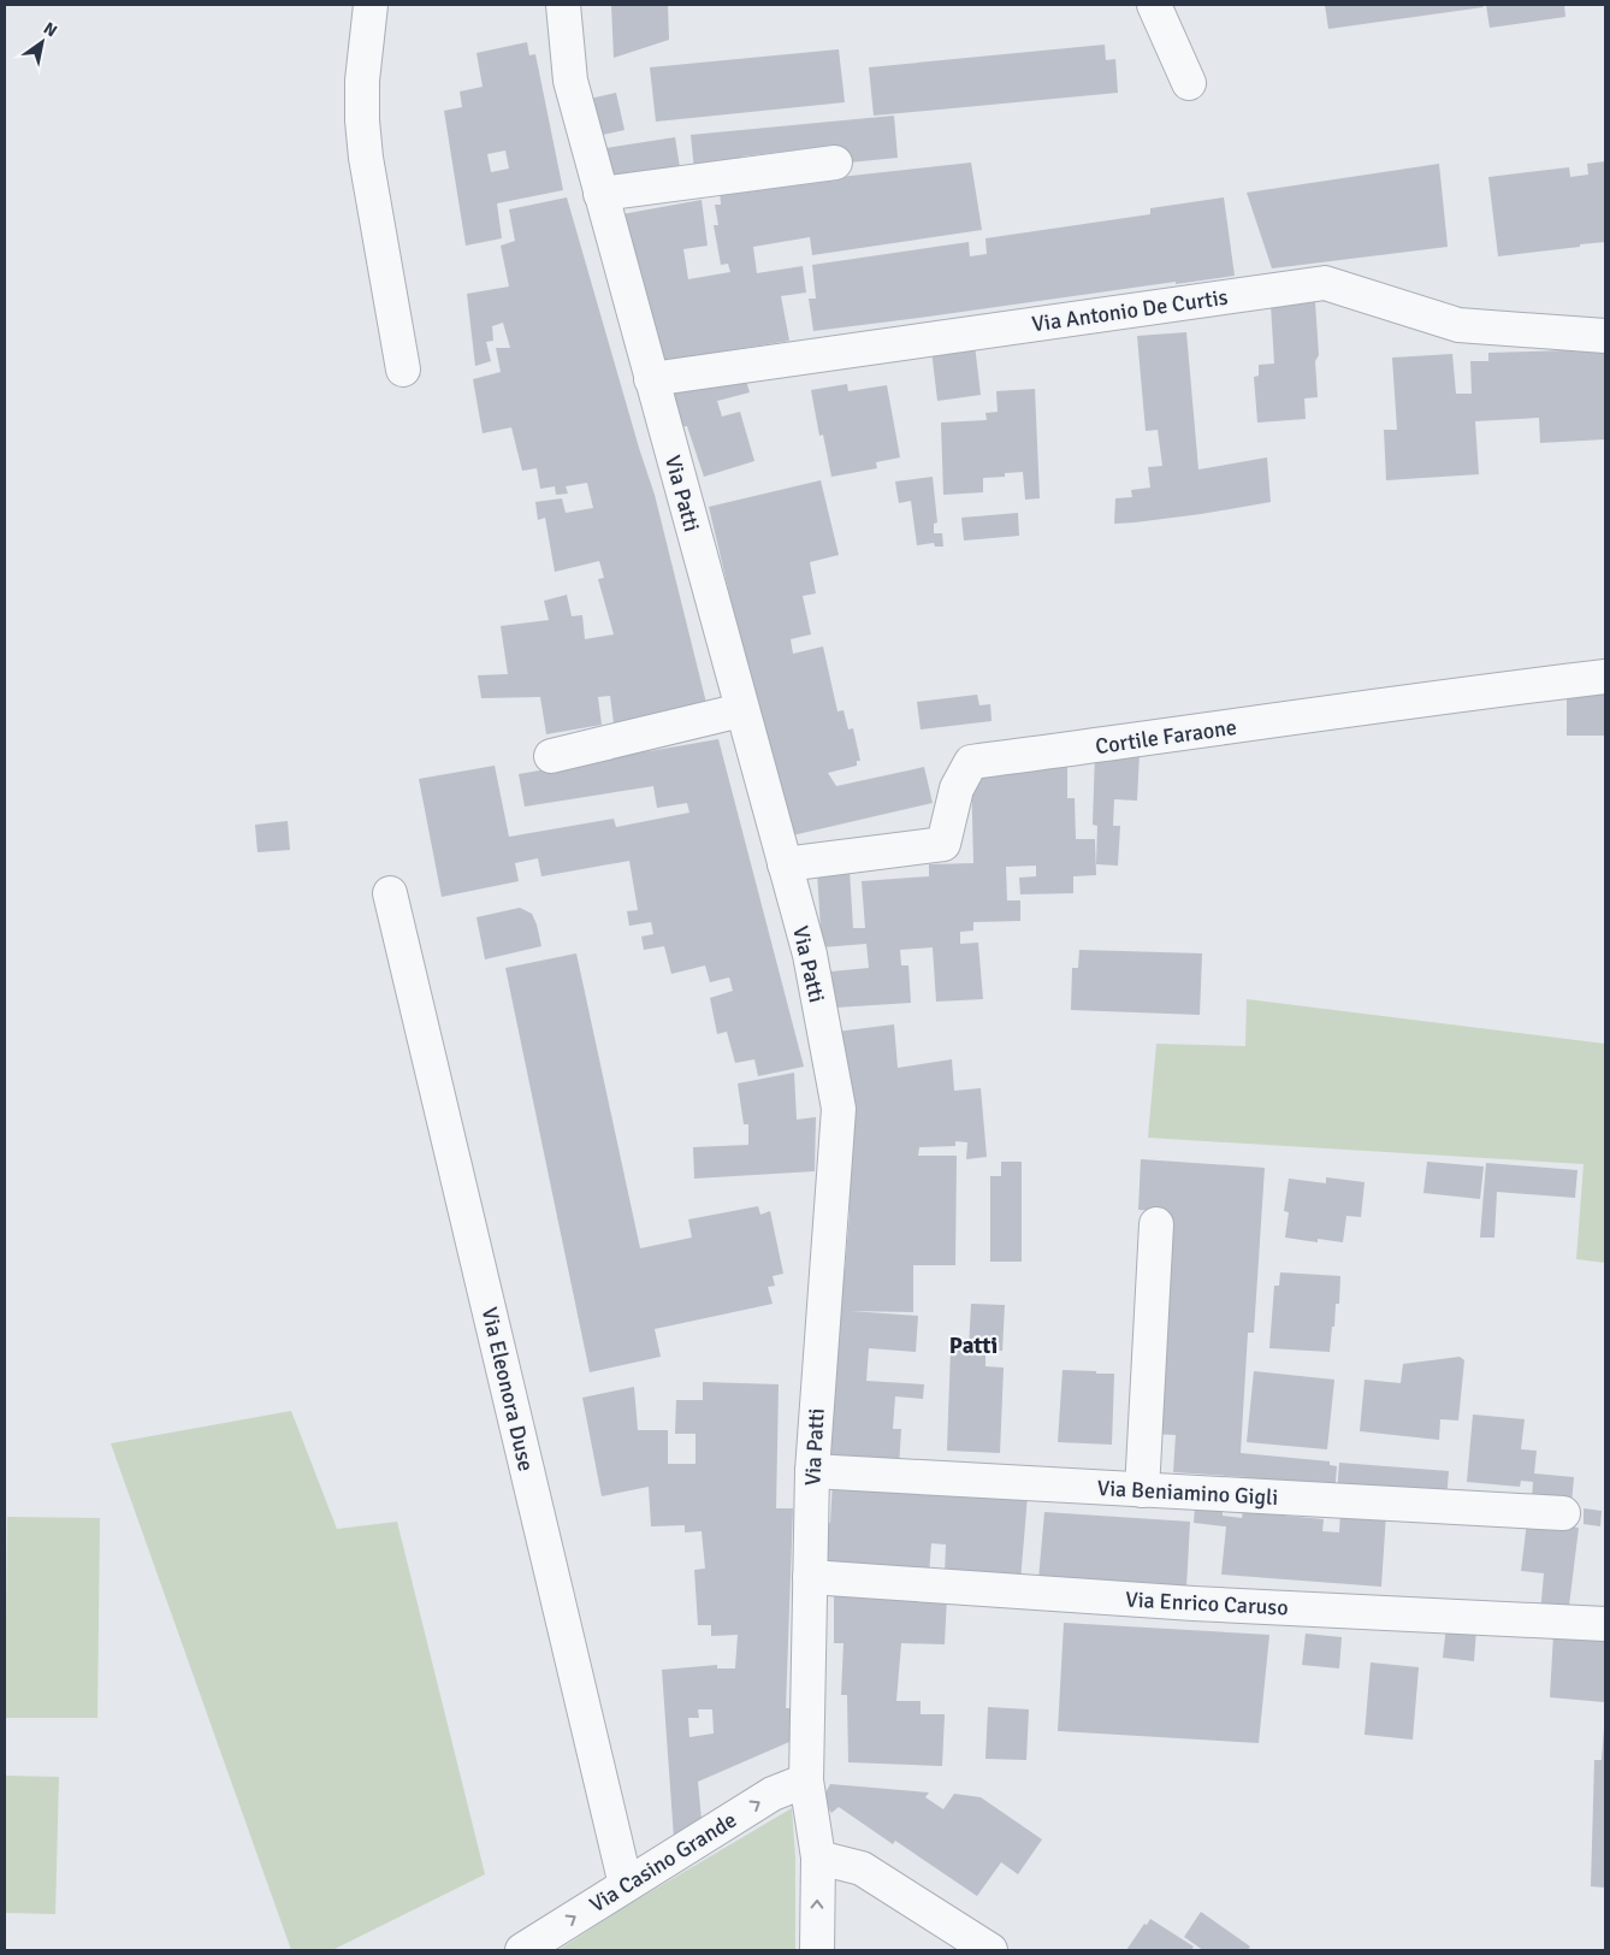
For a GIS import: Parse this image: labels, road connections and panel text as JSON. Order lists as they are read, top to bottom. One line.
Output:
{"streets":{"street":["Via Antonio De Curtis","Via Patti","Cortile Faraone","Via Eleonora Duse","Via Beniamino Gigli","Via Enrico Caruso","Via Casino Grande"]},"crossings":[["Via Antonio De Curtis","Via Patti"],["Via Patti","Cortile Faraone"],["Via Patti","Via Beniamino Gigli"],["Via Patti","Via Enrico Caruso"],["Via Patti","Via Casino Grande"],["Via Eleonora Duse","Via Casino Grande"]],"one_way":["Via Casino Grande"],"districts":["Patti"],"north":"top right"}
